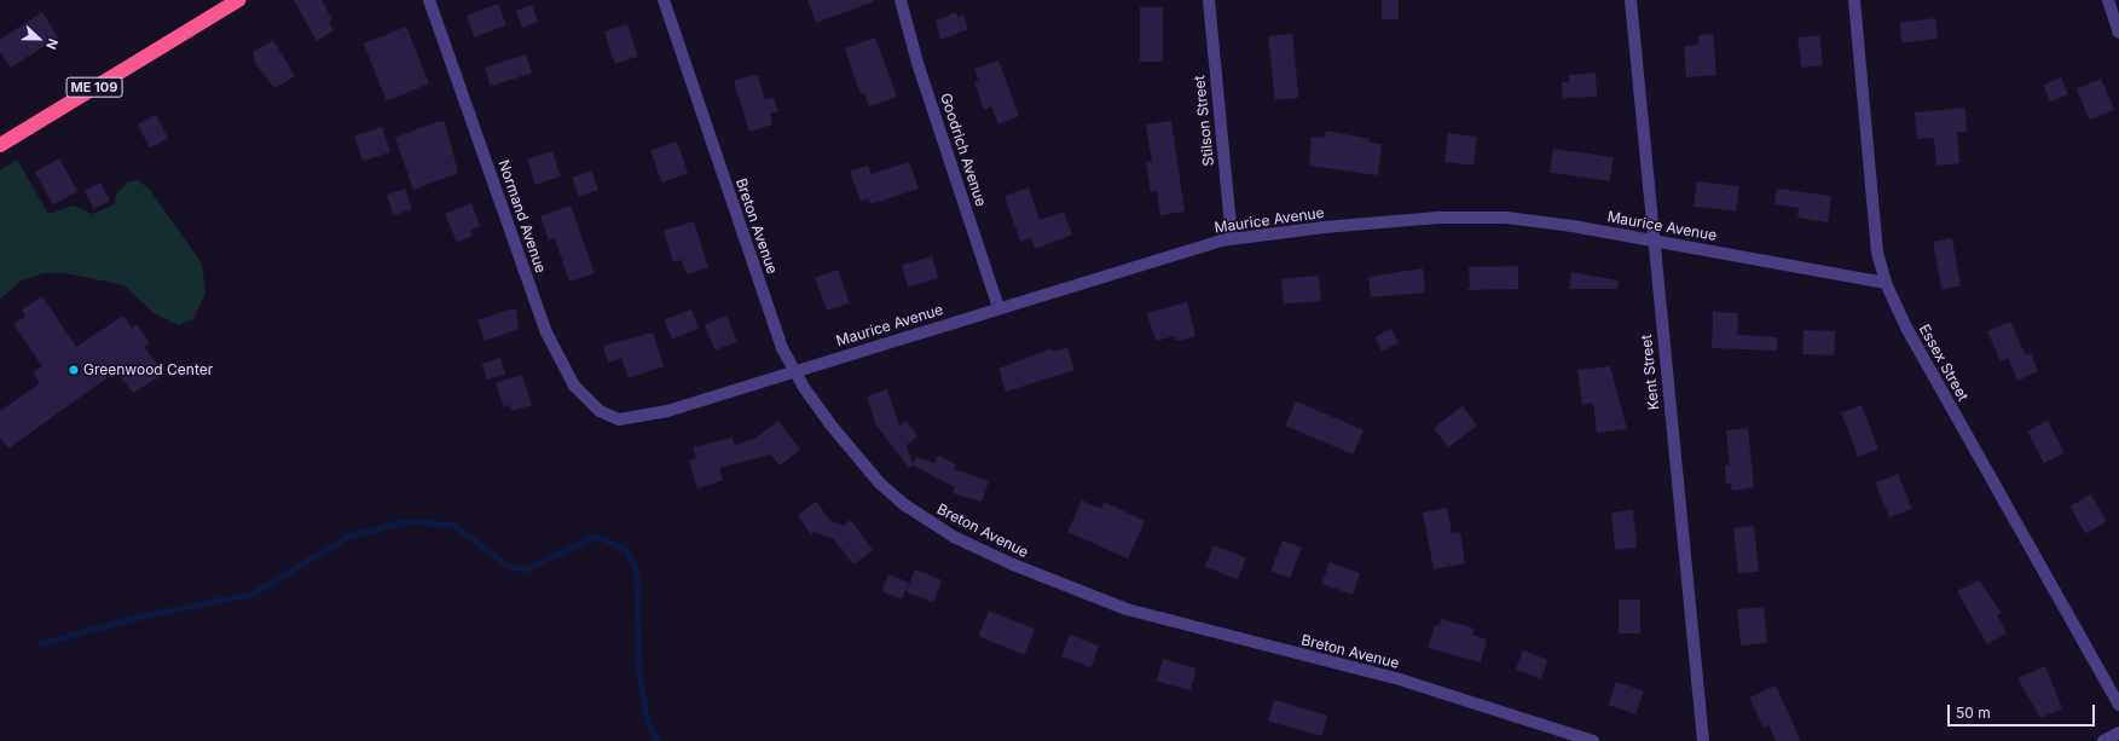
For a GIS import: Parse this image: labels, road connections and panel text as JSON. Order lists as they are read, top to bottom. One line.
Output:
{"streets":{"highway":["ME 109"],"street":["Stilson Street","Goodrich Avenue","Normand Avenue","Maurice Avenue","Breton Avenue","Essex Street","Kent Street"]},"crossings":[["Stilson Street","Maurice Avenue"],["Goodrich Avenue","Maurice Avenue"],["Normand Avenue","Maurice Avenue"],["Maurice Avenue","Breton Avenue"],["Maurice Avenue","Essex Street"],["Maurice Avenue","Kent Street"]],"places":["Greenwood Center"],"scale_bar":"50 m","north":"right"}
